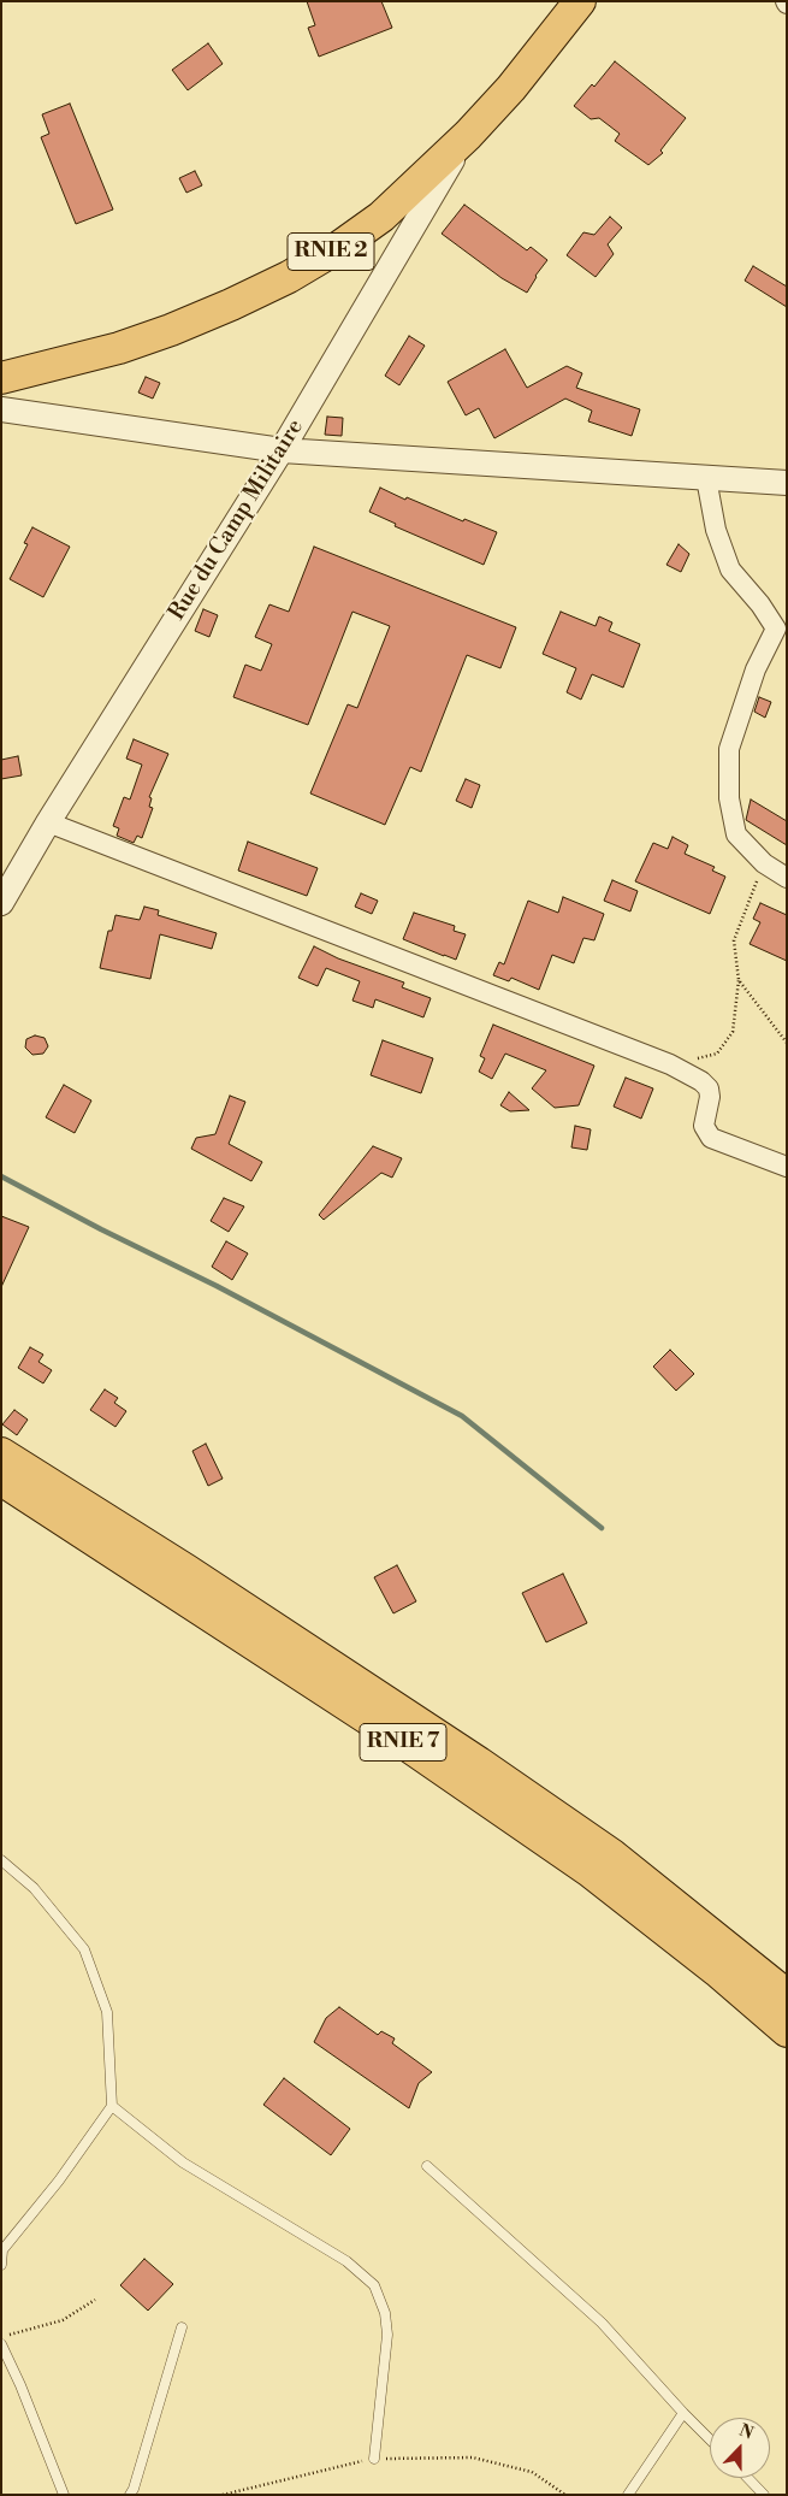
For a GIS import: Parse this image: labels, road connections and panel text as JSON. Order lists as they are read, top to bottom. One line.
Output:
{"streets":{"main road":["RNIE 2","RNIE 7"],"street":["Rue du Camp Militaire"]},"crossings":[["RNIE 2","Rue du Camp Militaire"]],"north":"top"}
